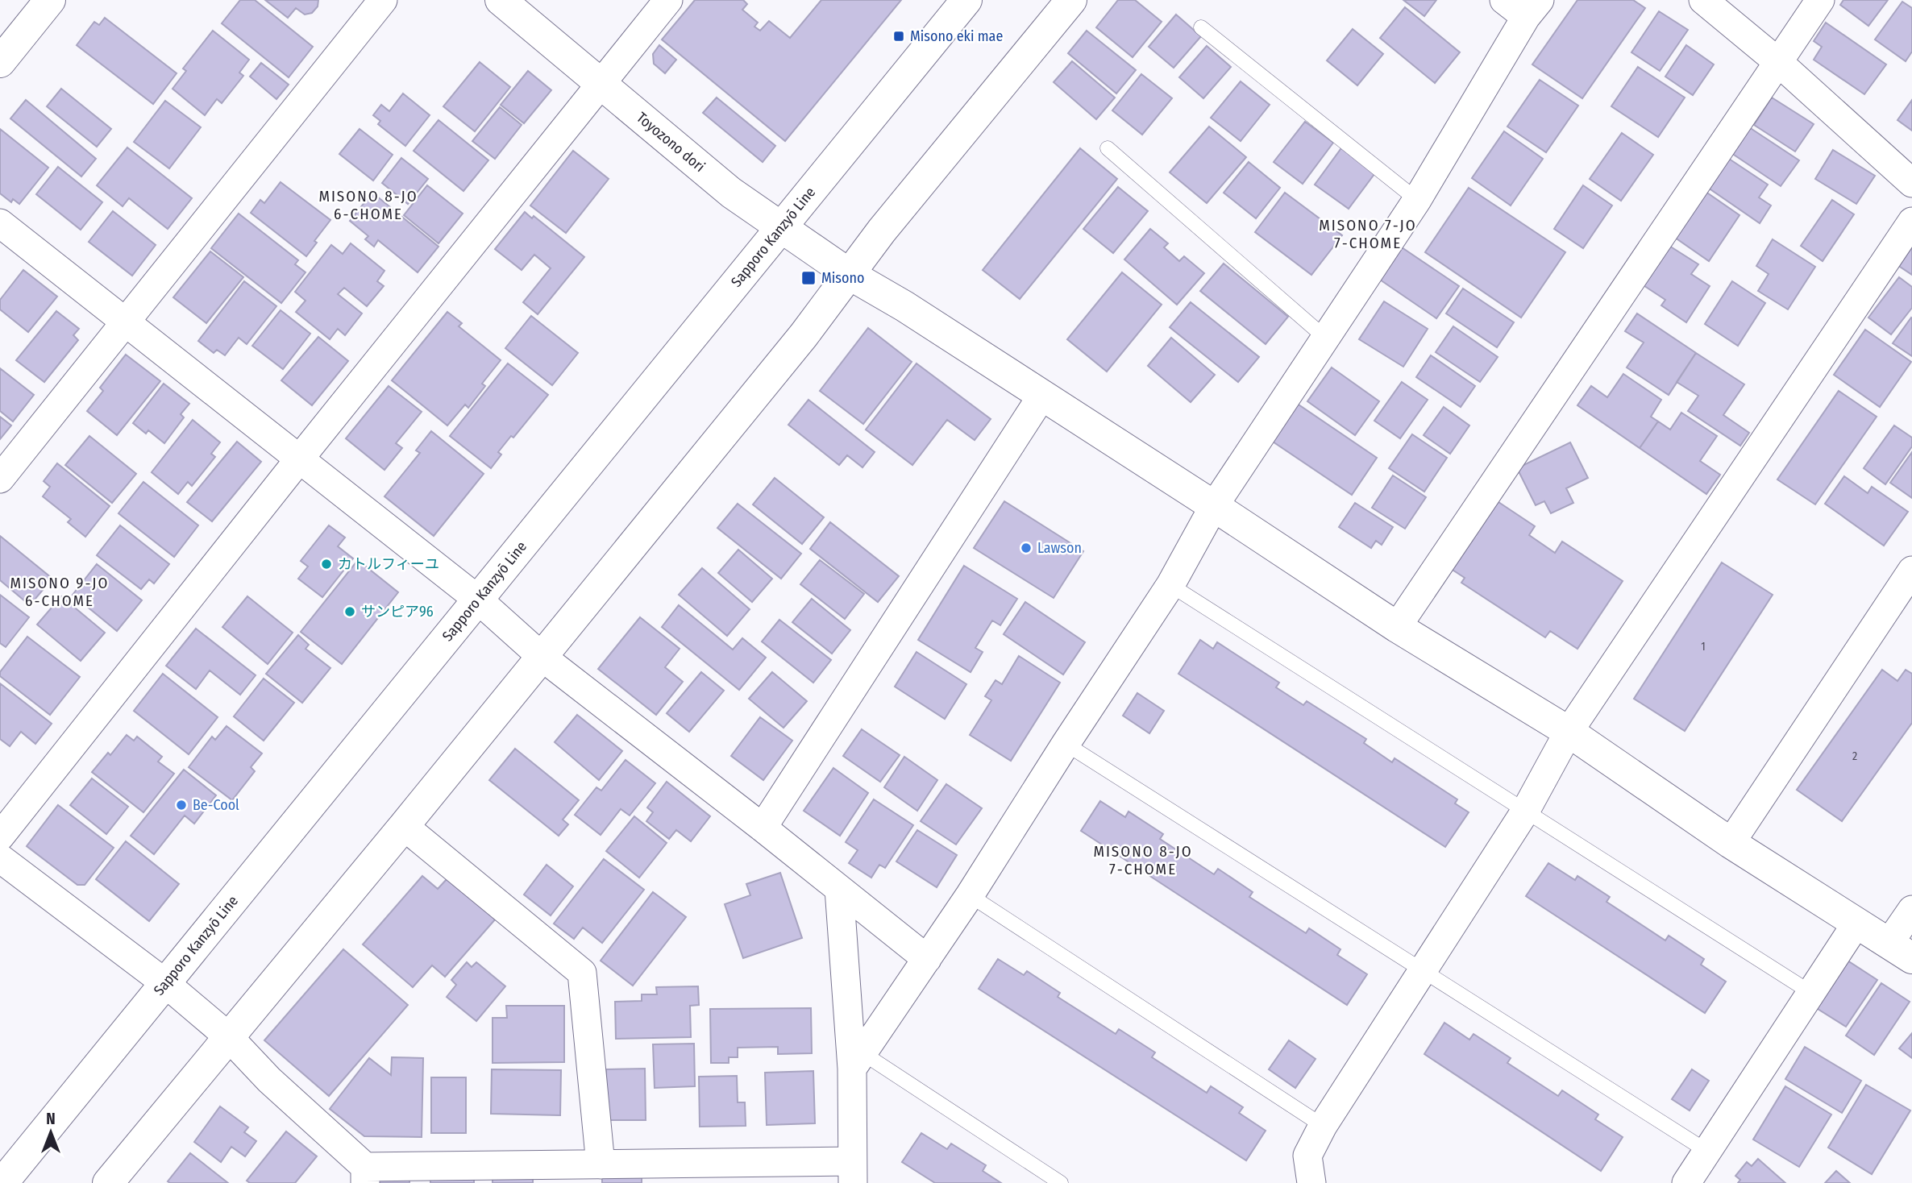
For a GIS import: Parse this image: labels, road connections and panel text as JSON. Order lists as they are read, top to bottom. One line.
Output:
{"streets":{"main road":["Toyozono dori","Sapporo Kanzyō Line"]},"crossings":[["Toyozono dori","Sapporo Kanzyō Line"]],"districts":["MISONO 8-JO 6-CHOME","MISONO 7-JO 7-CHOME","MISONO 9-JO 6-CHOME","MISONO 8-JO 7-CHOME"],"places":{"transit":["Misono eki mae","Misono"],"other":["Lawson","カトルフィーユ","サンピア96","Be-Cool"]},"house_numbers":["1","2"],"north":"top"}
